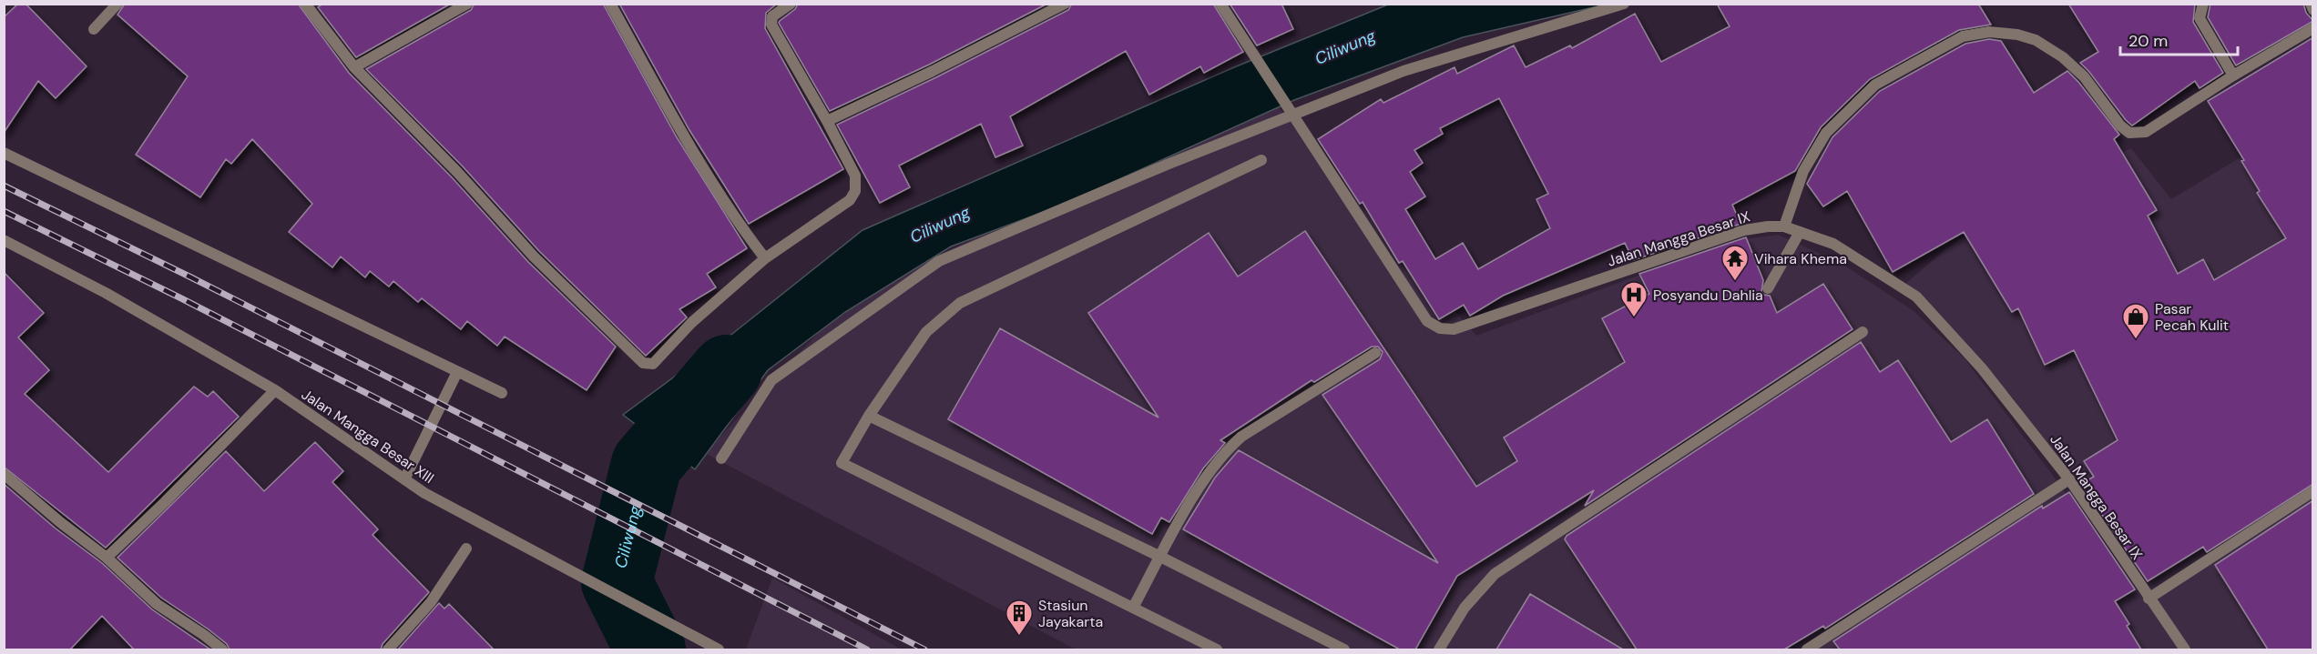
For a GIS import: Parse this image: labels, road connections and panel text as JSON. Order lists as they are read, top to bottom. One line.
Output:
{"streets":{"street":["Jalan Mangga Besar IX","Jalan Mangga Besar XIII"]},"water":["Ciliwung"],"places":{"temple":["Vihara Khema"],"hospital":["Posyandu Dahlia"],"shop":["Pasar Pecah Kulit"],"building":["Stasiun Jayakarta"]},"scale_bar":"20 m"}
